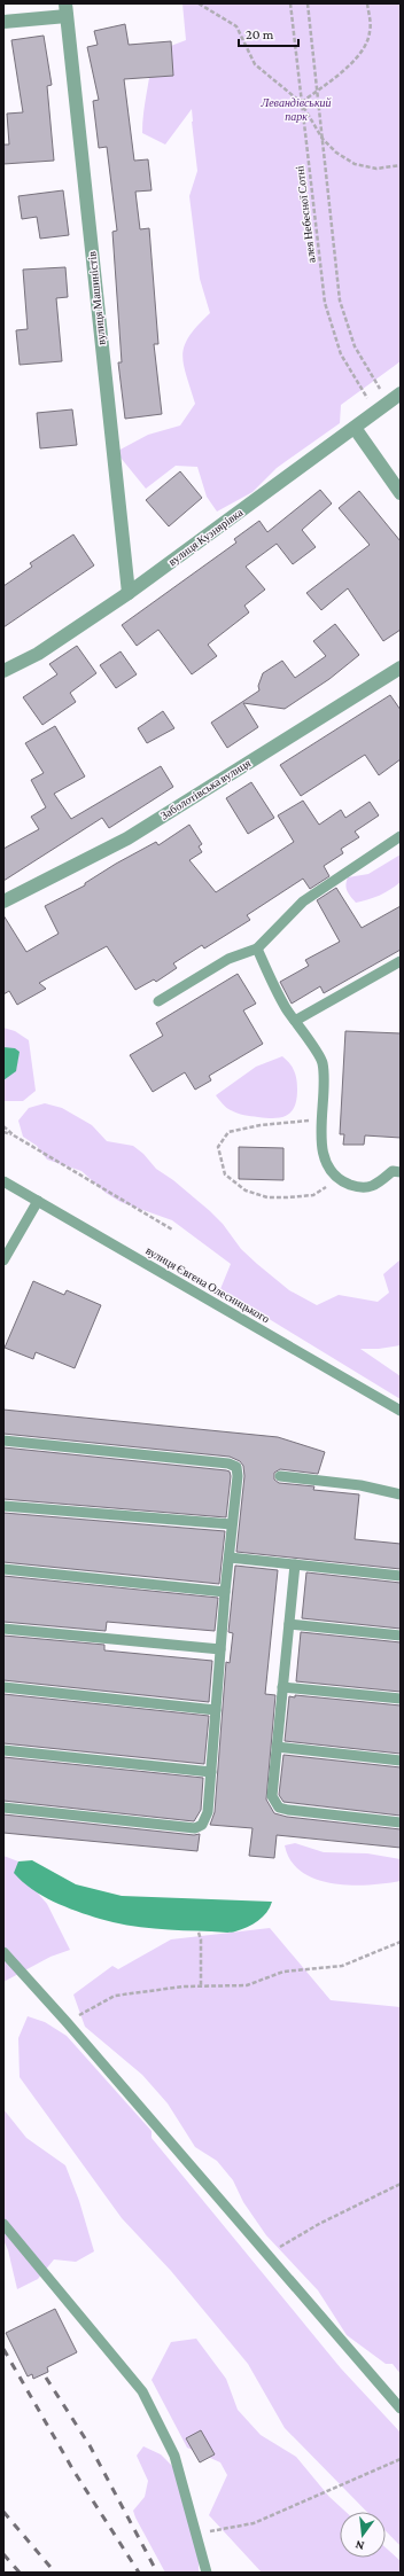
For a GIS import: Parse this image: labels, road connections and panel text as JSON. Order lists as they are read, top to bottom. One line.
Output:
{"streets":{"street":["вулиця Машиністів","вулиця Кузнярівка","Заболотівська вулиця"],"lane":["вулиця Євгена Олесницького"],"path":["алея Небесної Сотні"]},"crossings":[["алея Небесної Сотні","вулиця Кузнярівка"],["вулиця Машиністів","вулиця Кузнярівка"]],"parks":["Левандівський парк"],"scale_bar":"20 m","north":"bottom"}
